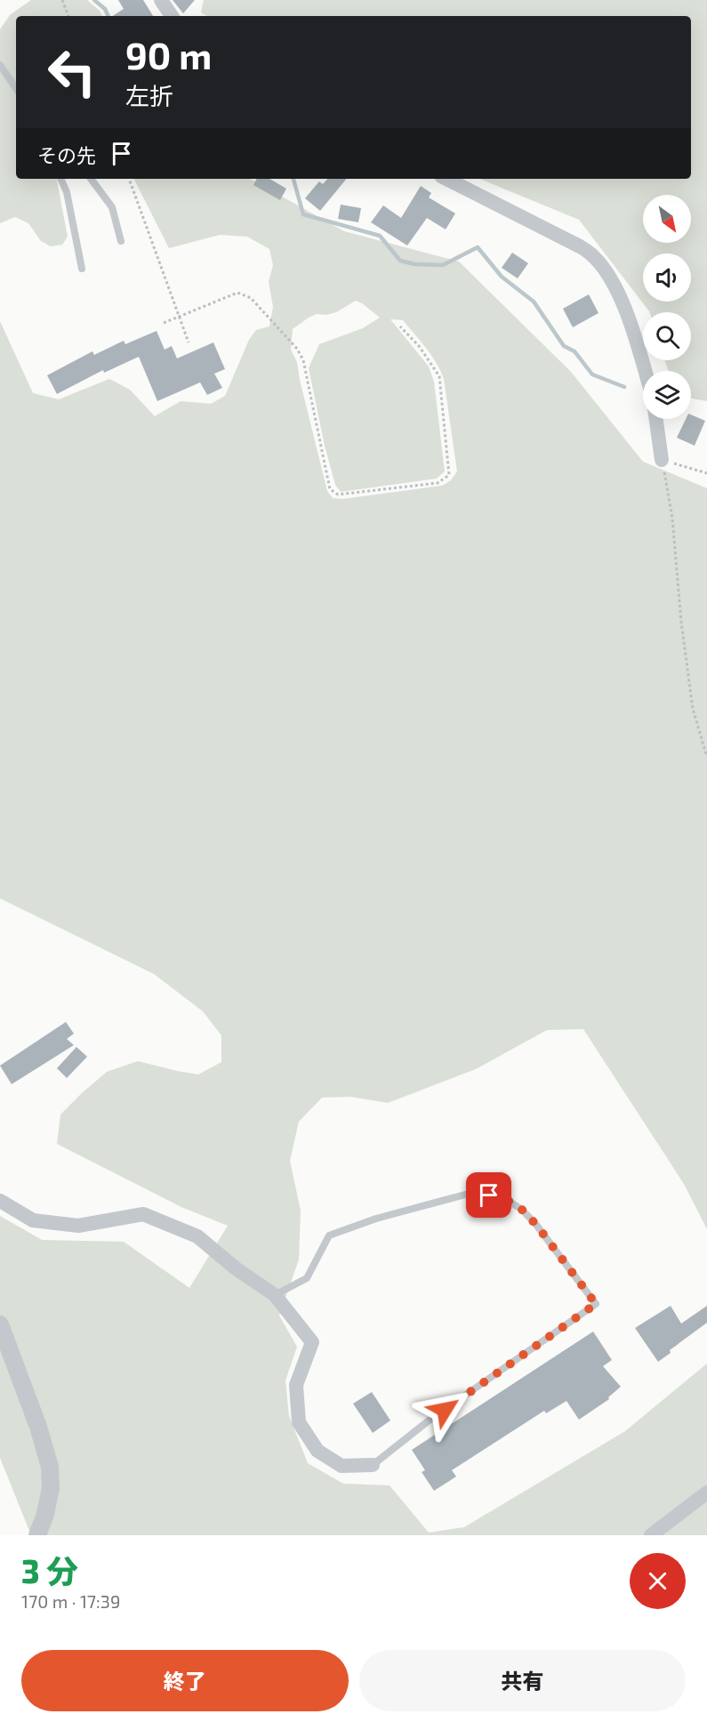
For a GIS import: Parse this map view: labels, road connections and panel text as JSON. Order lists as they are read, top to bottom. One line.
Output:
{"north":"bottom right","page":{"turn":["90 m","左折"],"then":"その先","heading":["3 分","170 m · 17:39"],"buttons":["終了","共有"]}}
